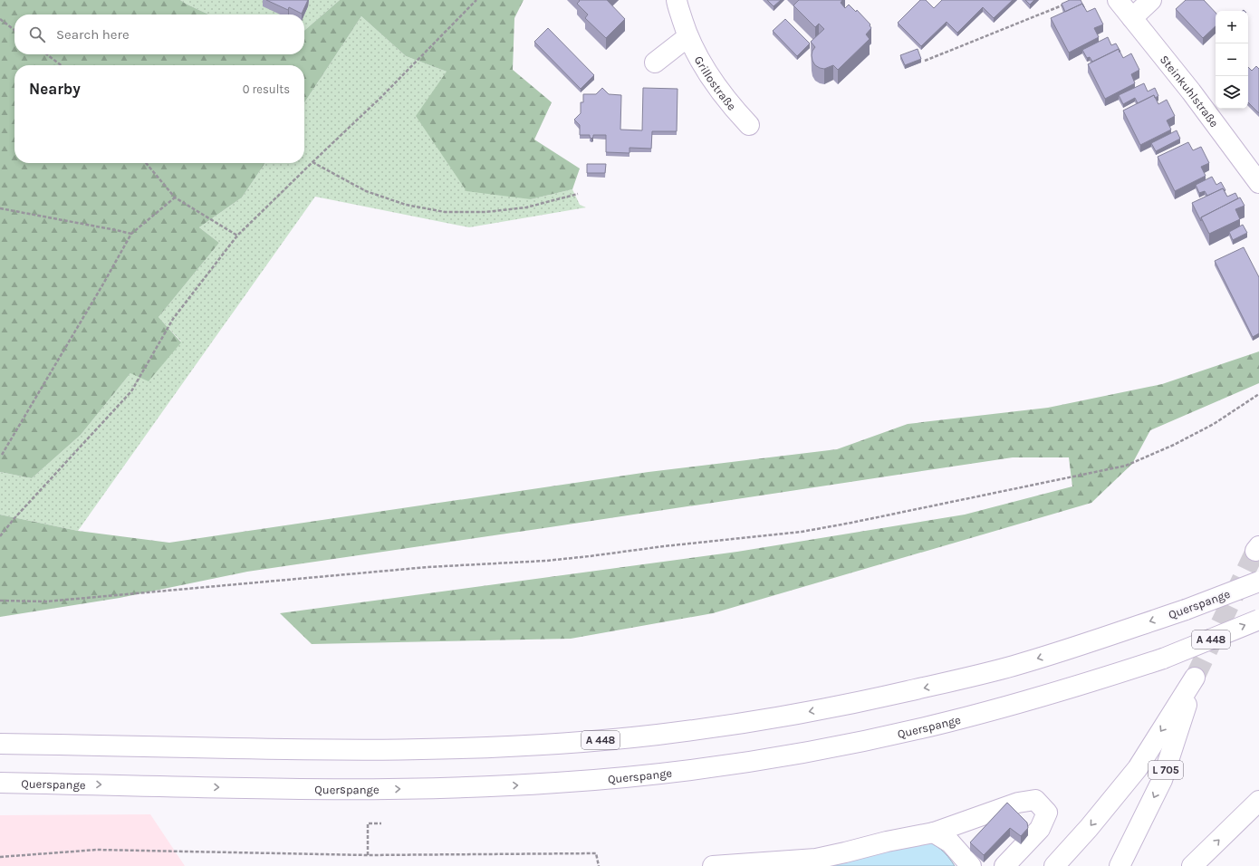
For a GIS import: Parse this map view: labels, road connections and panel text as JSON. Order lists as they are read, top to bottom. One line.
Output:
{"streets":{"main road":["Grillostraße","Steinkuhlstraße","Querspange","A 448","L 705"]},"page":{"map_buttons":["+","−"],"search":"Search here","heading":["Nearby","0 results"]}}
